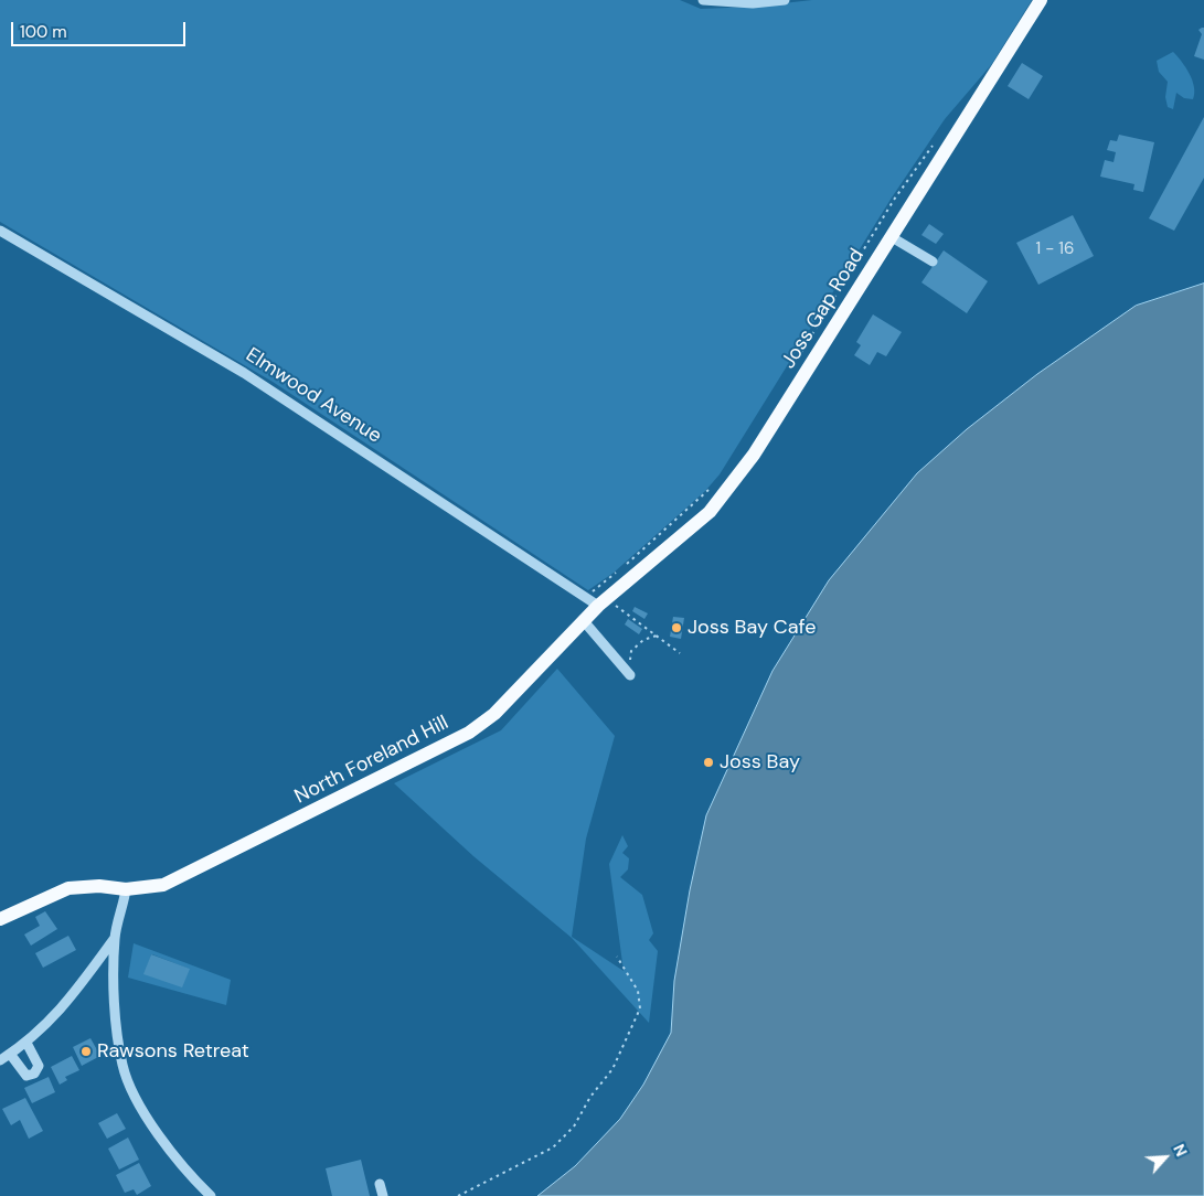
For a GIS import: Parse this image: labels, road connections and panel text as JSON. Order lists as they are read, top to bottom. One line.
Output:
{"streets":{"main road":["Joss Gap Road","North Foreland Hill"],"street":["Elmwood Avenue"]},"crossings":[["Joss Gap Road","Elmwood Avenue"],["Joss Gap Road","North Foreland Hill"],["Elmwood Avenue","North Foreland Hill"]],"places":["Joss Bay Cafe","Joss Bay","Rawsons Retreat"],"house_numbers":["1 - 16"],"scale_bar":"100 m","north":"top right"}
